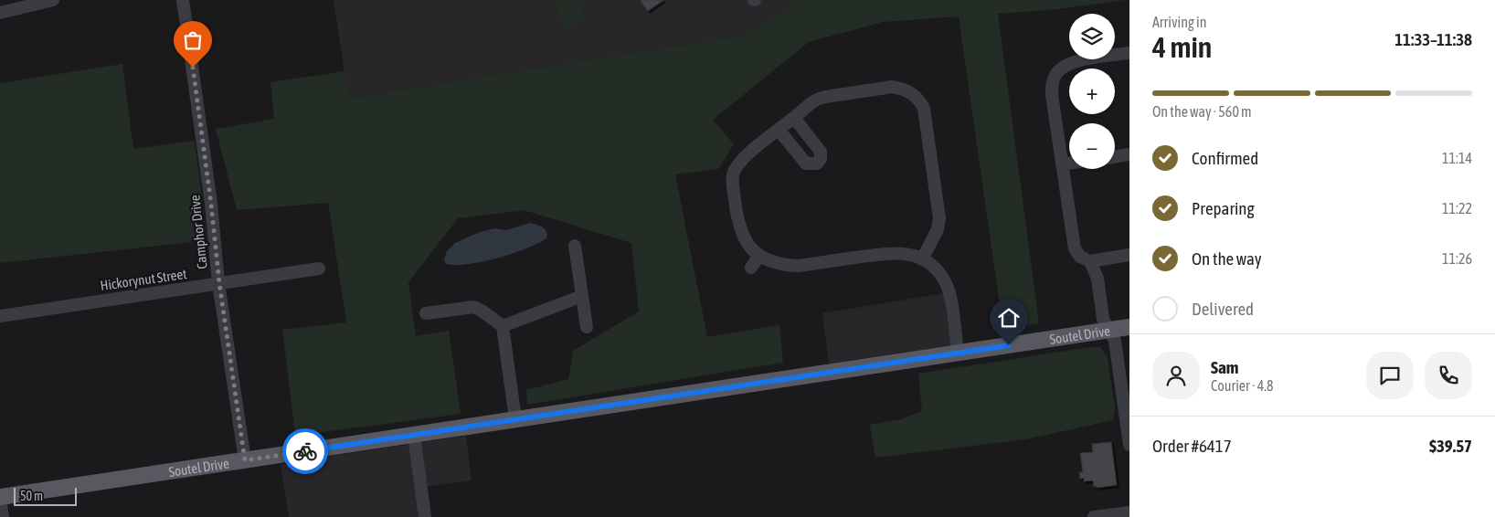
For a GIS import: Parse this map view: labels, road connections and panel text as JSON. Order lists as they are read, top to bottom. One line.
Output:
{"streets":{"main road":["Soutel Drive"],"street":["Camphor Drive","Hickorynut Street"]},"crossings":[["Camphor Drive","Hickorynut Street"],["Camphor Drive","Soutel Drive"]],"scale_bar":"50 m","page":{"heading":["4 min","Arriving in","11:33–11:38"],"panel":["Sam","Courier · 4.8","Order #6417","$39.57"],"map_buttons":["+","−"],"bar":"On the way · 560 m","list":[["Confirmed","11:14"],["Preparing","11:22"],["On the way","11:26"],"Delivered"],"scale":"50 m"}}
